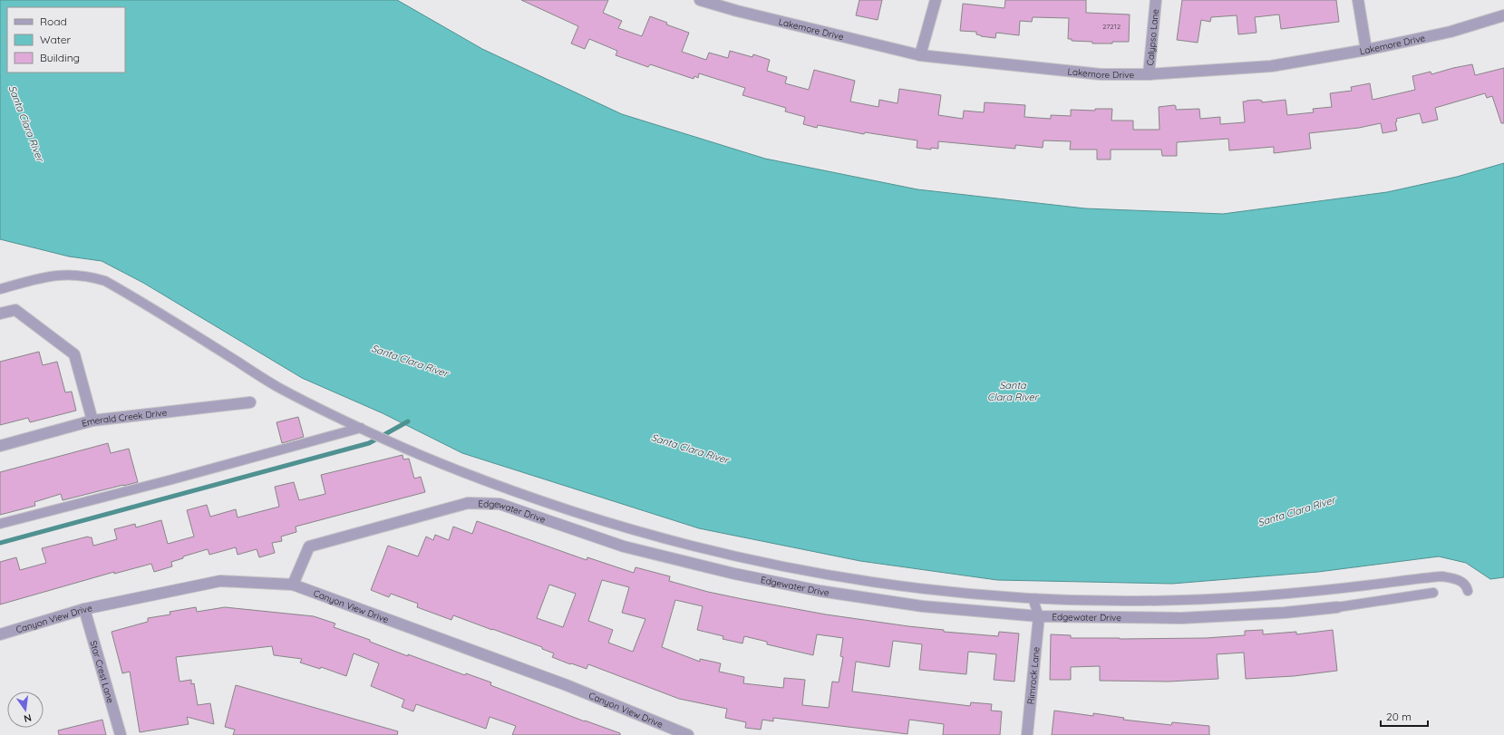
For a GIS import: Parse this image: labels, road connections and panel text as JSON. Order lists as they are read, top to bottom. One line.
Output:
{"streets":{"street":["Lakemore Drive","Calypso Lane","Emerald Creek Drive","Edgewater Drive","Canyon View Drive","Star Crest Lane","Rimrock Lane"]},"crossings":[["Lakemore Drive","Calypso Lane"],["Edgewater Drive","Canyon View Drive"],["Edgewater Drive","Rimrock Lane"],["Canyon View Drive","Star Crest Lane"]],"water":["Santa Clara River"],"house_numbers":["27212"],"legend":["Road","Water","Building"],"scale_bar":"20 m","north":"bottom"}
